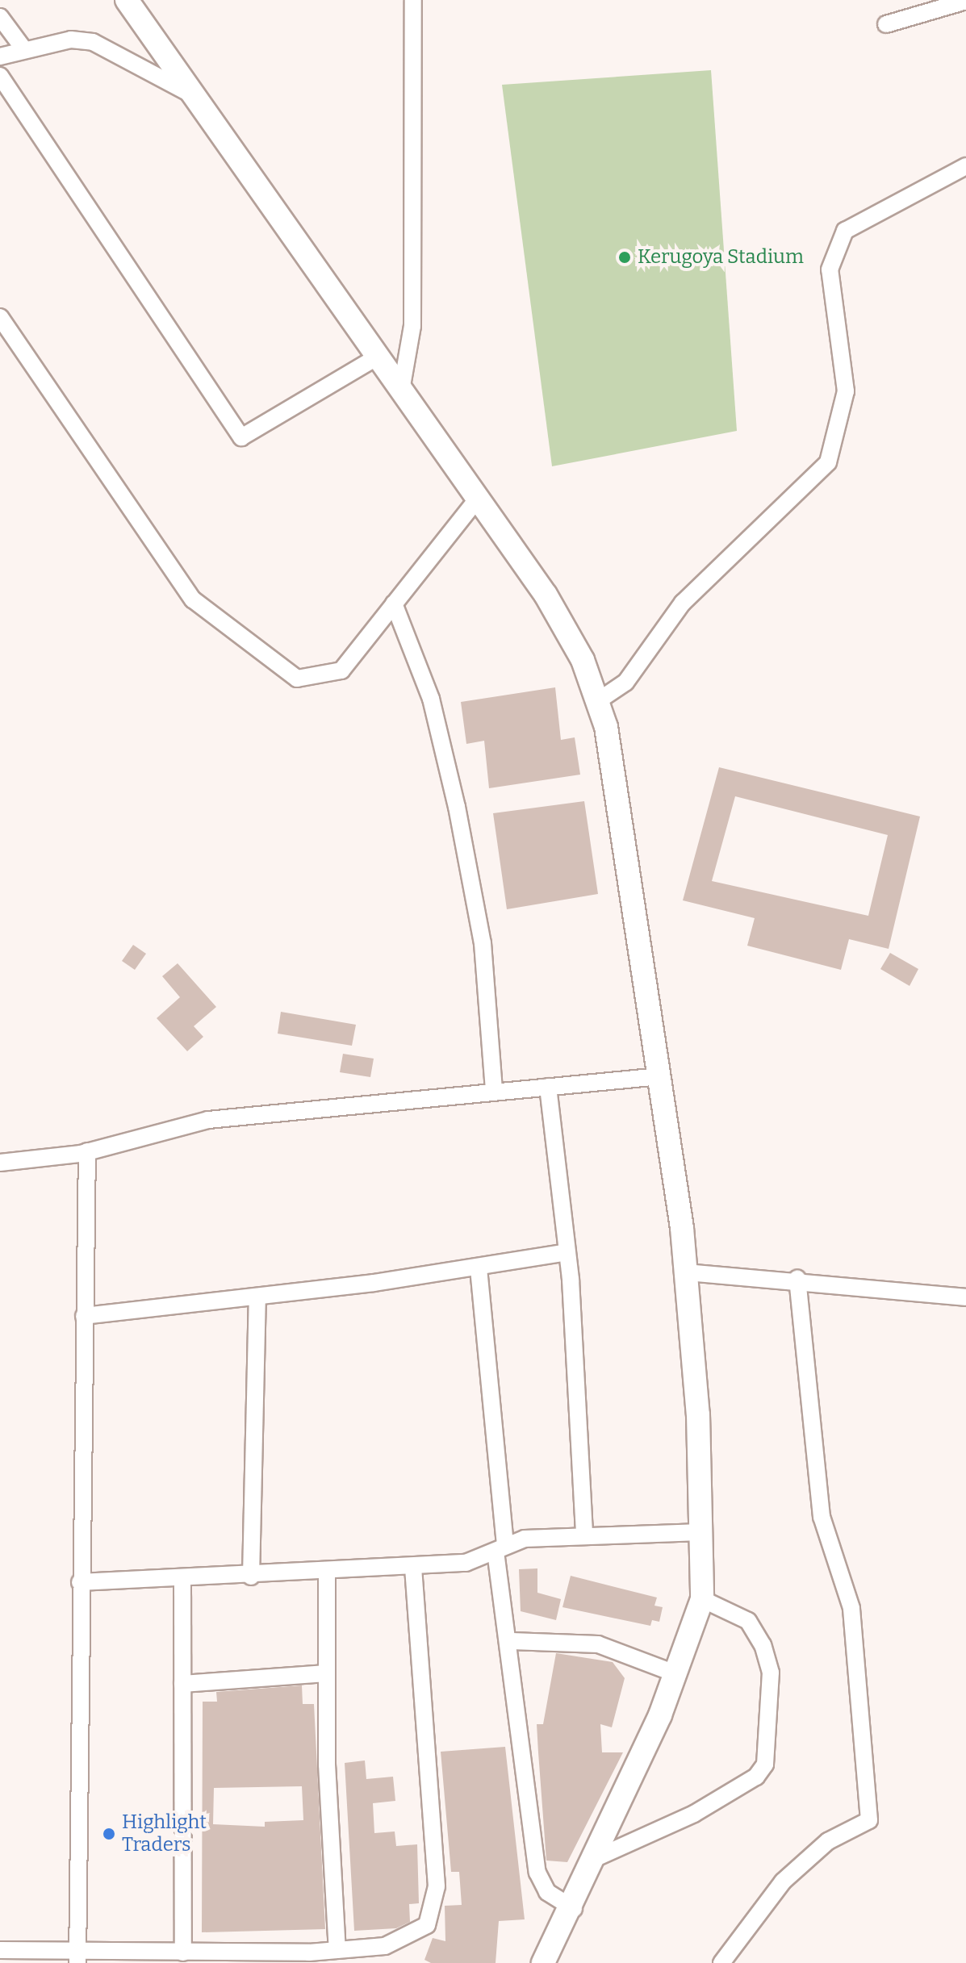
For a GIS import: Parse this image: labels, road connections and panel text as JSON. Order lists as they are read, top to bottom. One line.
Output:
{"places":["Kerugoya Stadium","Highlight Traders"]}
